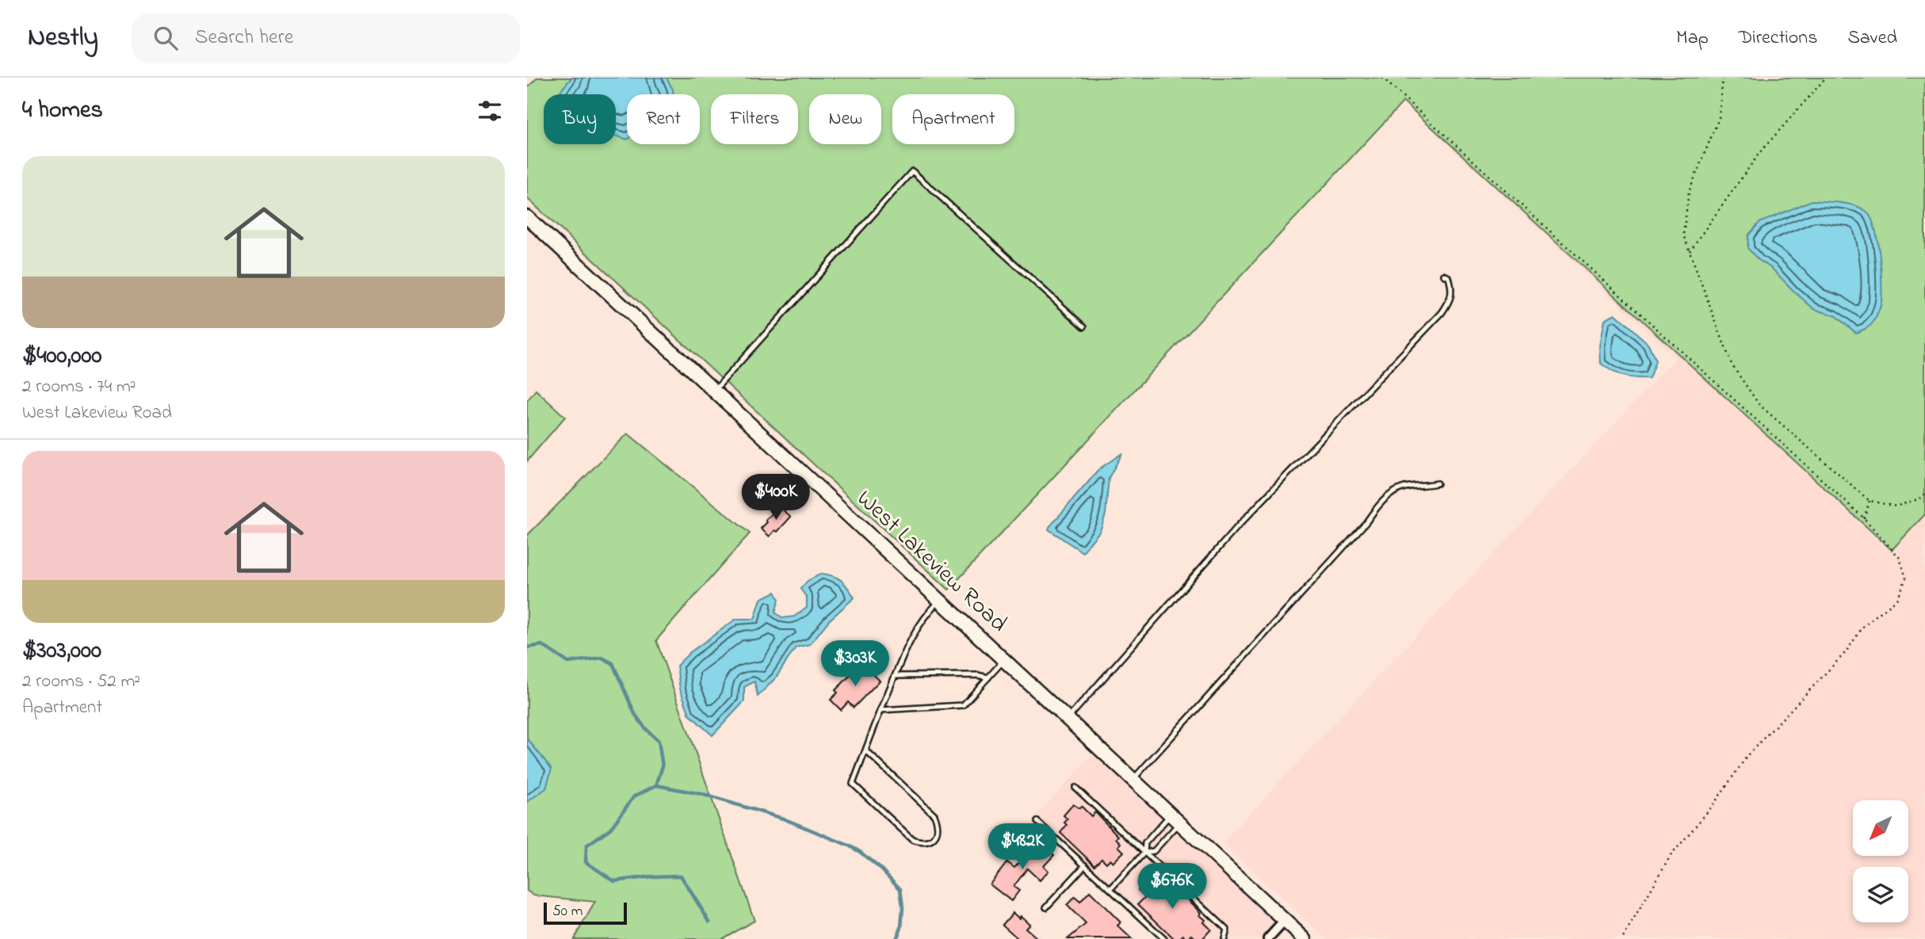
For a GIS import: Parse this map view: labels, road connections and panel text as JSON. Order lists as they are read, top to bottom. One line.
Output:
{"streets":{"main road":["West Lakeview Road"]},"scale_bar":"50 m","north":"bottom left","page":{"header":"Nestly","search":"Search here","nav":["Map","Directions","Saved"],"heading":"4 homes","chip":["Buy","Rent","Filters","New","Apartment"],"list":[{"name":"$400,000","note":"2 rooms · 74 m² · West Lakeview Road"},{"name":"$303,000","note":"2 rooms · 52 m² · Apartment"}],"price":["$400K","$303K","$482K","$676K"],"scale":"50 m"}}
